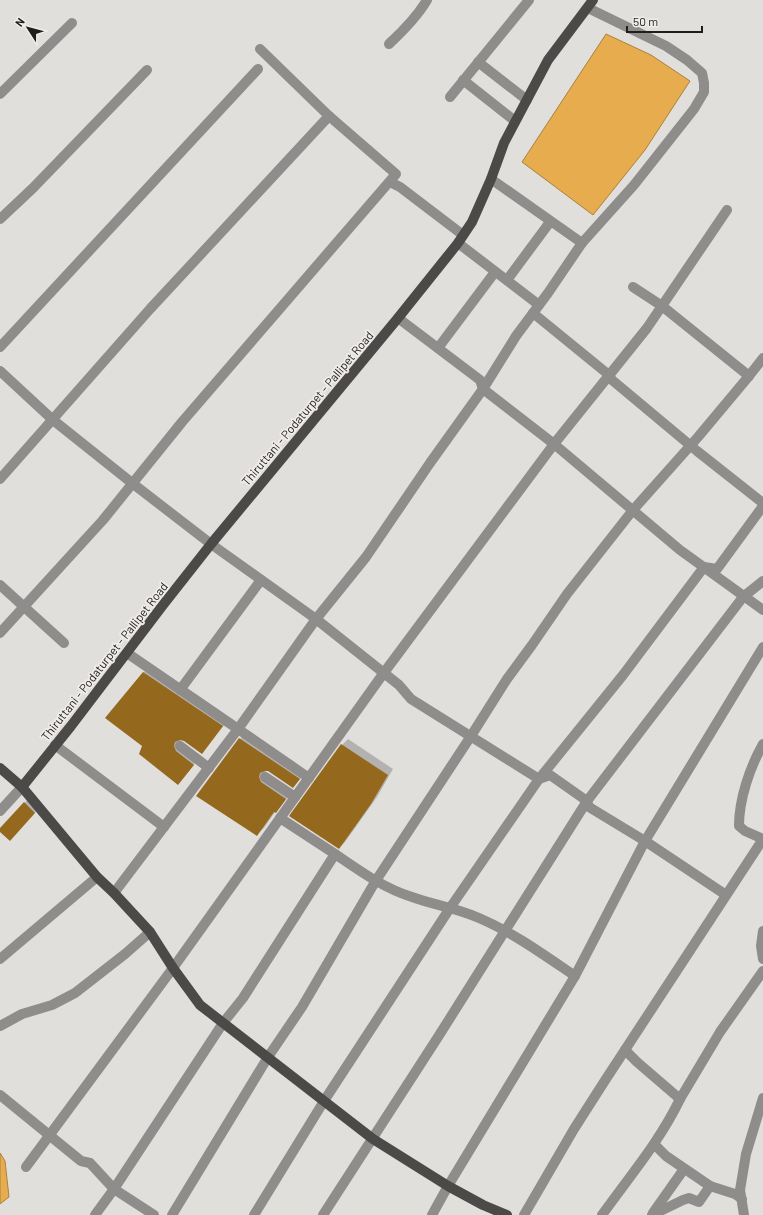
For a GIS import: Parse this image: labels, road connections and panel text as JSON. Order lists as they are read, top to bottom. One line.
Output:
{"streets":{"main road":["Thiruttani - Podaturpet - Pallipet Road"]},"scale_bar":"50 m","north":"top left"}
